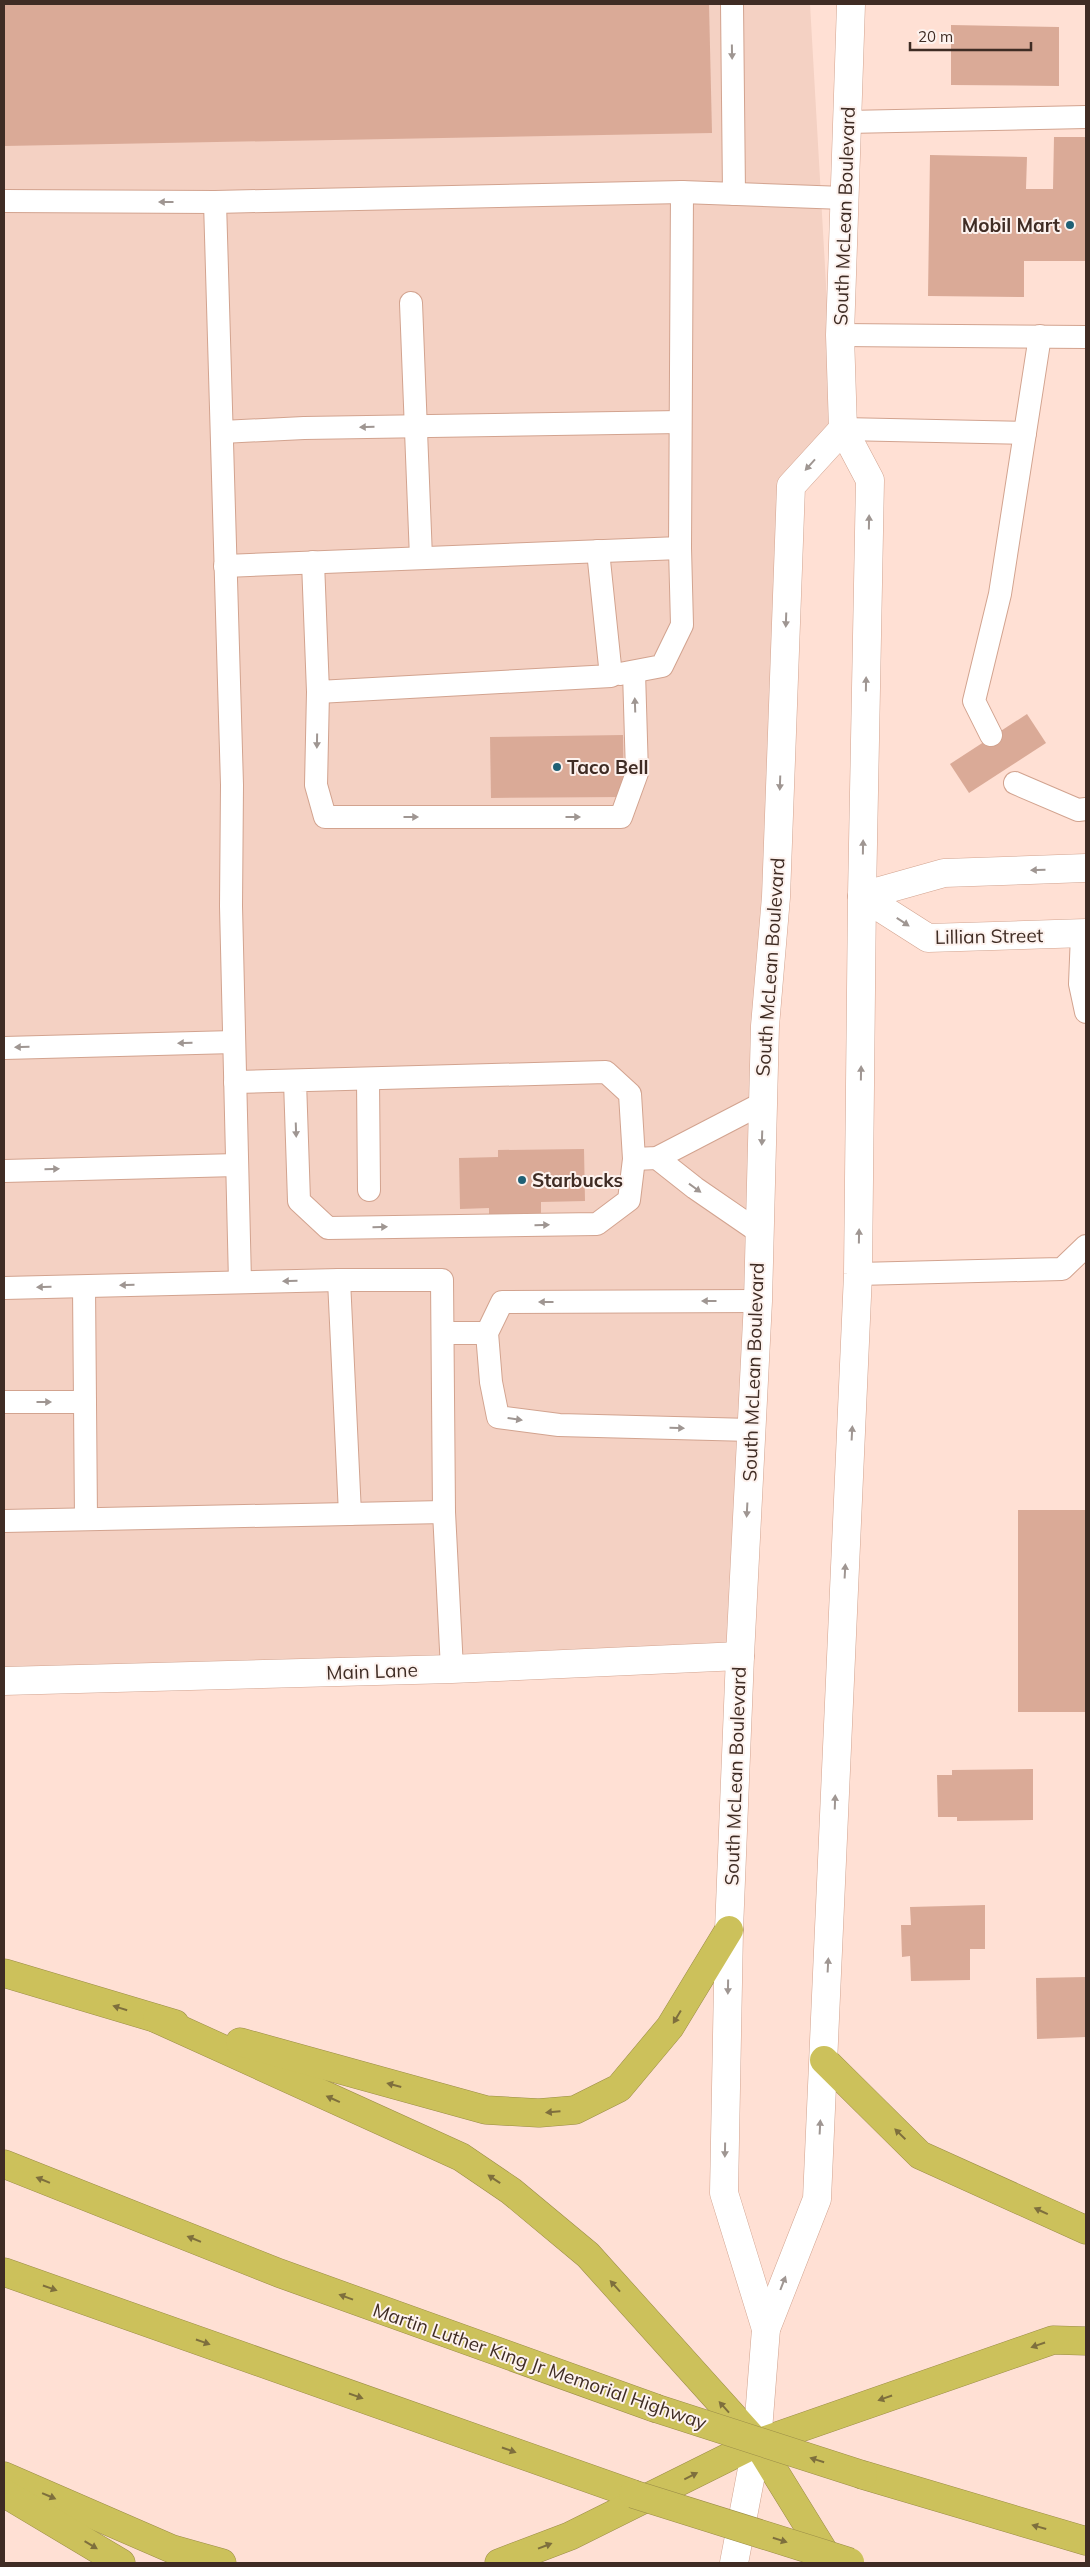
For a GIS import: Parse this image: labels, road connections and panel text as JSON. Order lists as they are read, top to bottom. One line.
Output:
{"streets":{"highway":["Martin Luther King Jr Memorial Highway"],"main road":["South McLean Boulevard","Lillian Street","Main Lane"]},"crossings":[["South McLean Boulevard","Lillian Street"],["South McLean Boulevard","Main Lane"]],"places":["Mobil Mart","Taco Bell","Starbucks"],"scale_bar":"20 m"}
